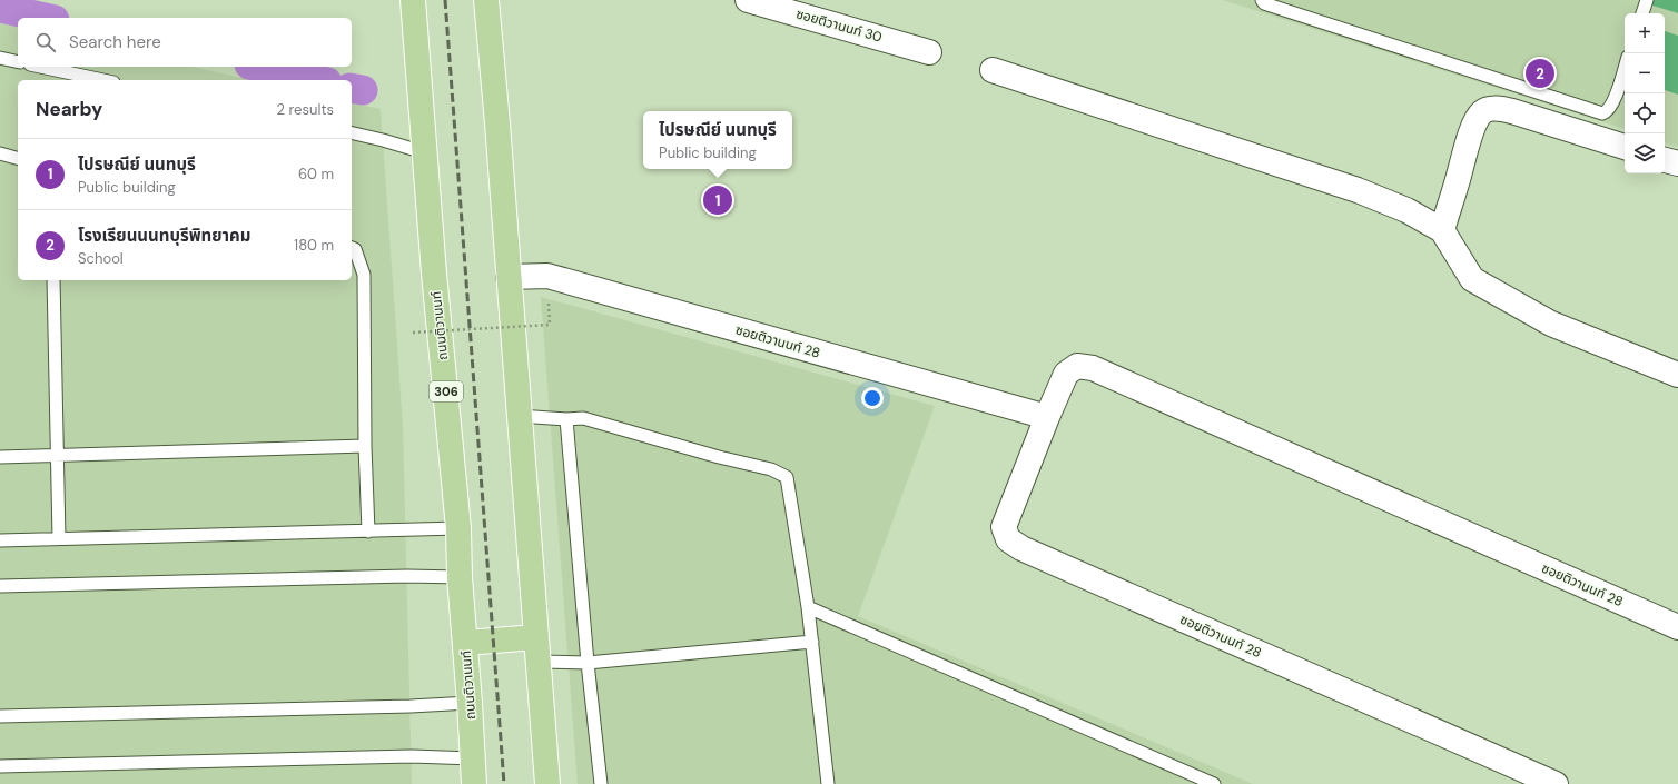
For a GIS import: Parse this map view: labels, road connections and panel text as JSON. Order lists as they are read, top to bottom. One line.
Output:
{"streets":{"main road":["ถนนติวานนท์","306"],"street":["ซอยติวานนท์ 30","ซอยติวานนท์ 28"]},"page":{"map_buttons":["+","−"],"search":"Search here","pins":["2","1"],"heading":["Nearby","2 results"],"popup":["ไปรษณีย์ นนทบุรี","Public building"],"list":[{"mark":"1","name":"ไปรษณีย์ นนทบุรี","note":"Public building","value":"60 m"},{"mark":"2","name":"โรงเรียนนนทบุรีพิทยาคม","note":"School","value":"180 m"}]}}
